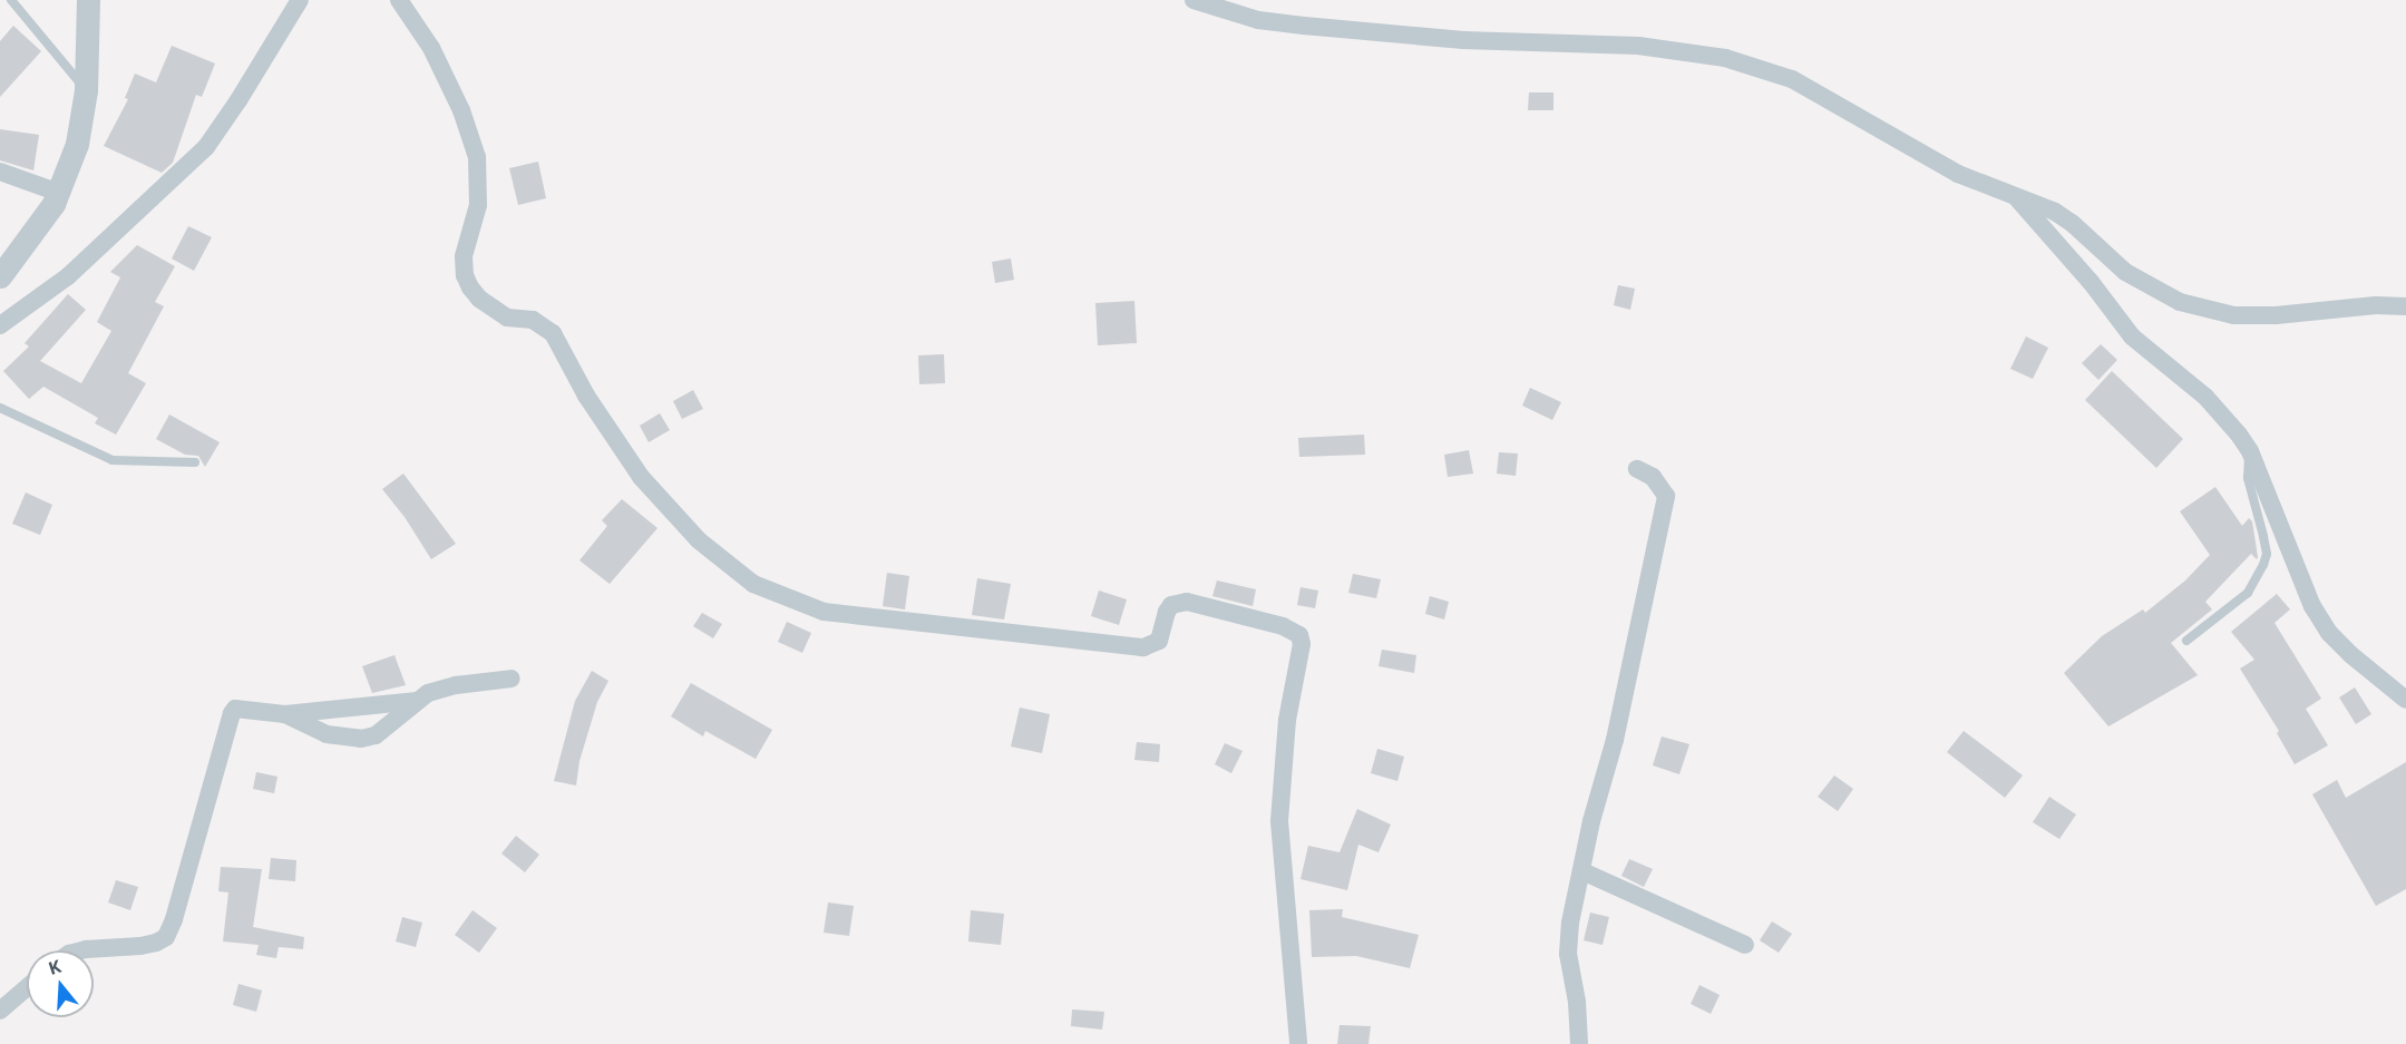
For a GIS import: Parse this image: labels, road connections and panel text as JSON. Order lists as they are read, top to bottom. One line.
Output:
{"north":"top"}
